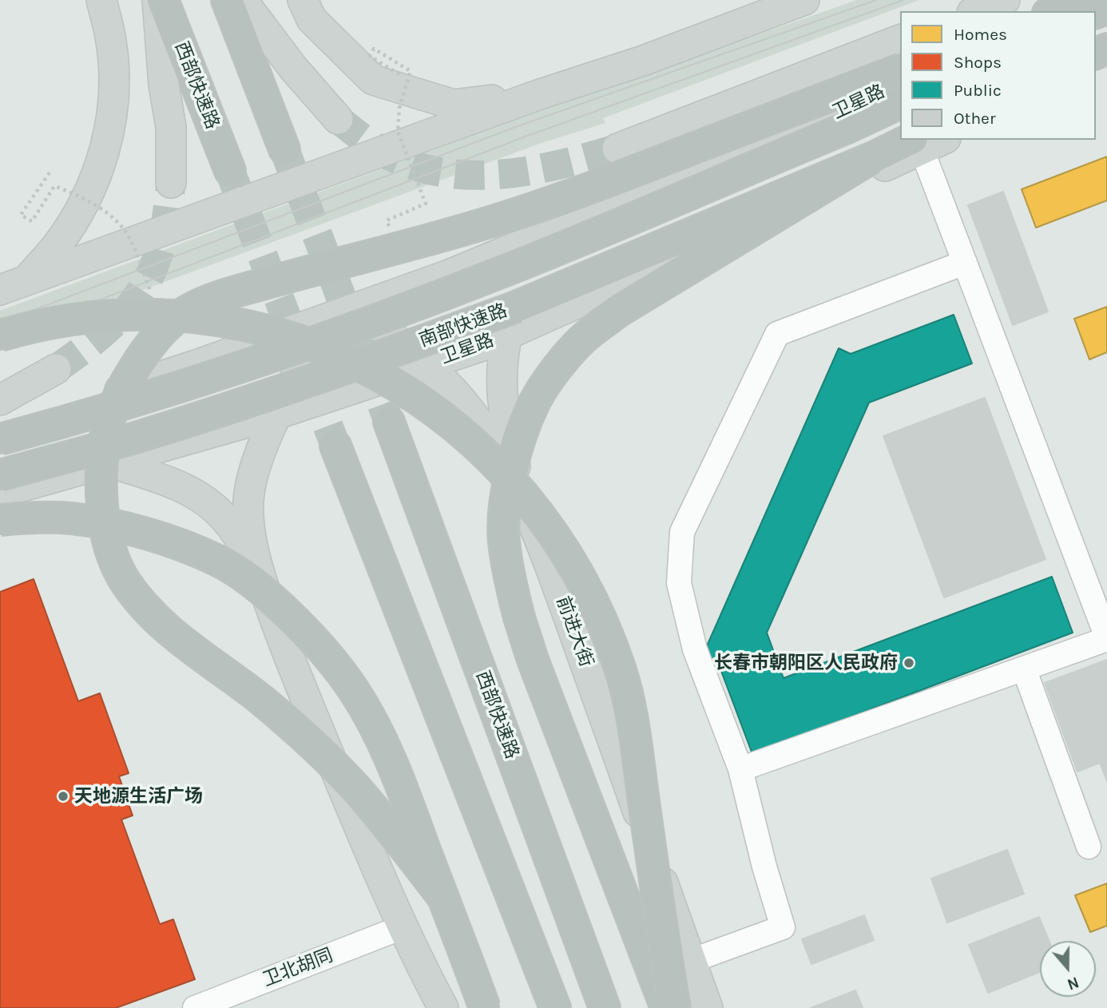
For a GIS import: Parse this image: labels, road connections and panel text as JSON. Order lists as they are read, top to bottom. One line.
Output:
{"streets":{"highway":["西部快速路","南部快速路"],"main road":["卫星路","前进大街"],"street":["卫北胡同"]},"crossings":[["卫星路","南部快速路"],["卫星路","前进大街"]],"places":["长春市朝阳区人民政府","天地源生活广场"],"legend":["Homes","Shops","Public","Other"],"north":"bottom"}
